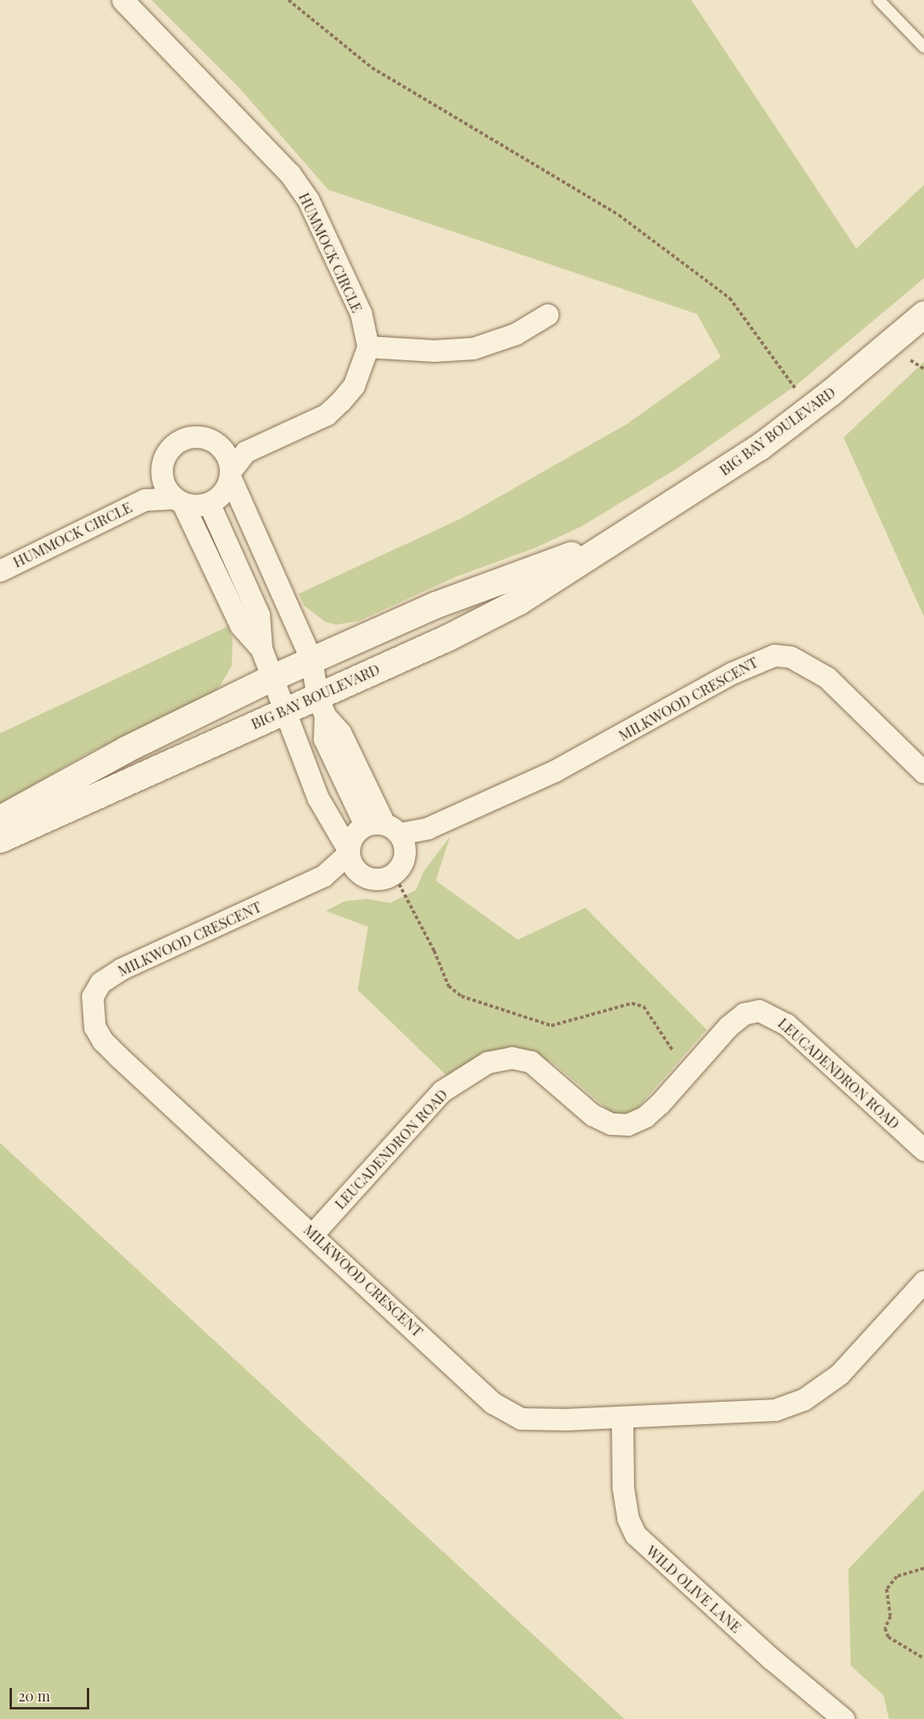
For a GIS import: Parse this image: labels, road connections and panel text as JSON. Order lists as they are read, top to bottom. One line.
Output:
{"streets":{"street":["HUMMOCK CIRCLE","BIG BAY BOULEVARD","MILKWOOD CRESCENT","LEUCADENDRON ROAD","WILD OLIVE LANE"]},"crossings":[["MILKWOOD CRESCENT","LEUCADENDRON ROAD"],["MILKWOOD CRESCENT","WILD OLIVE LANE"]],"scale_bar":"20 m"}
